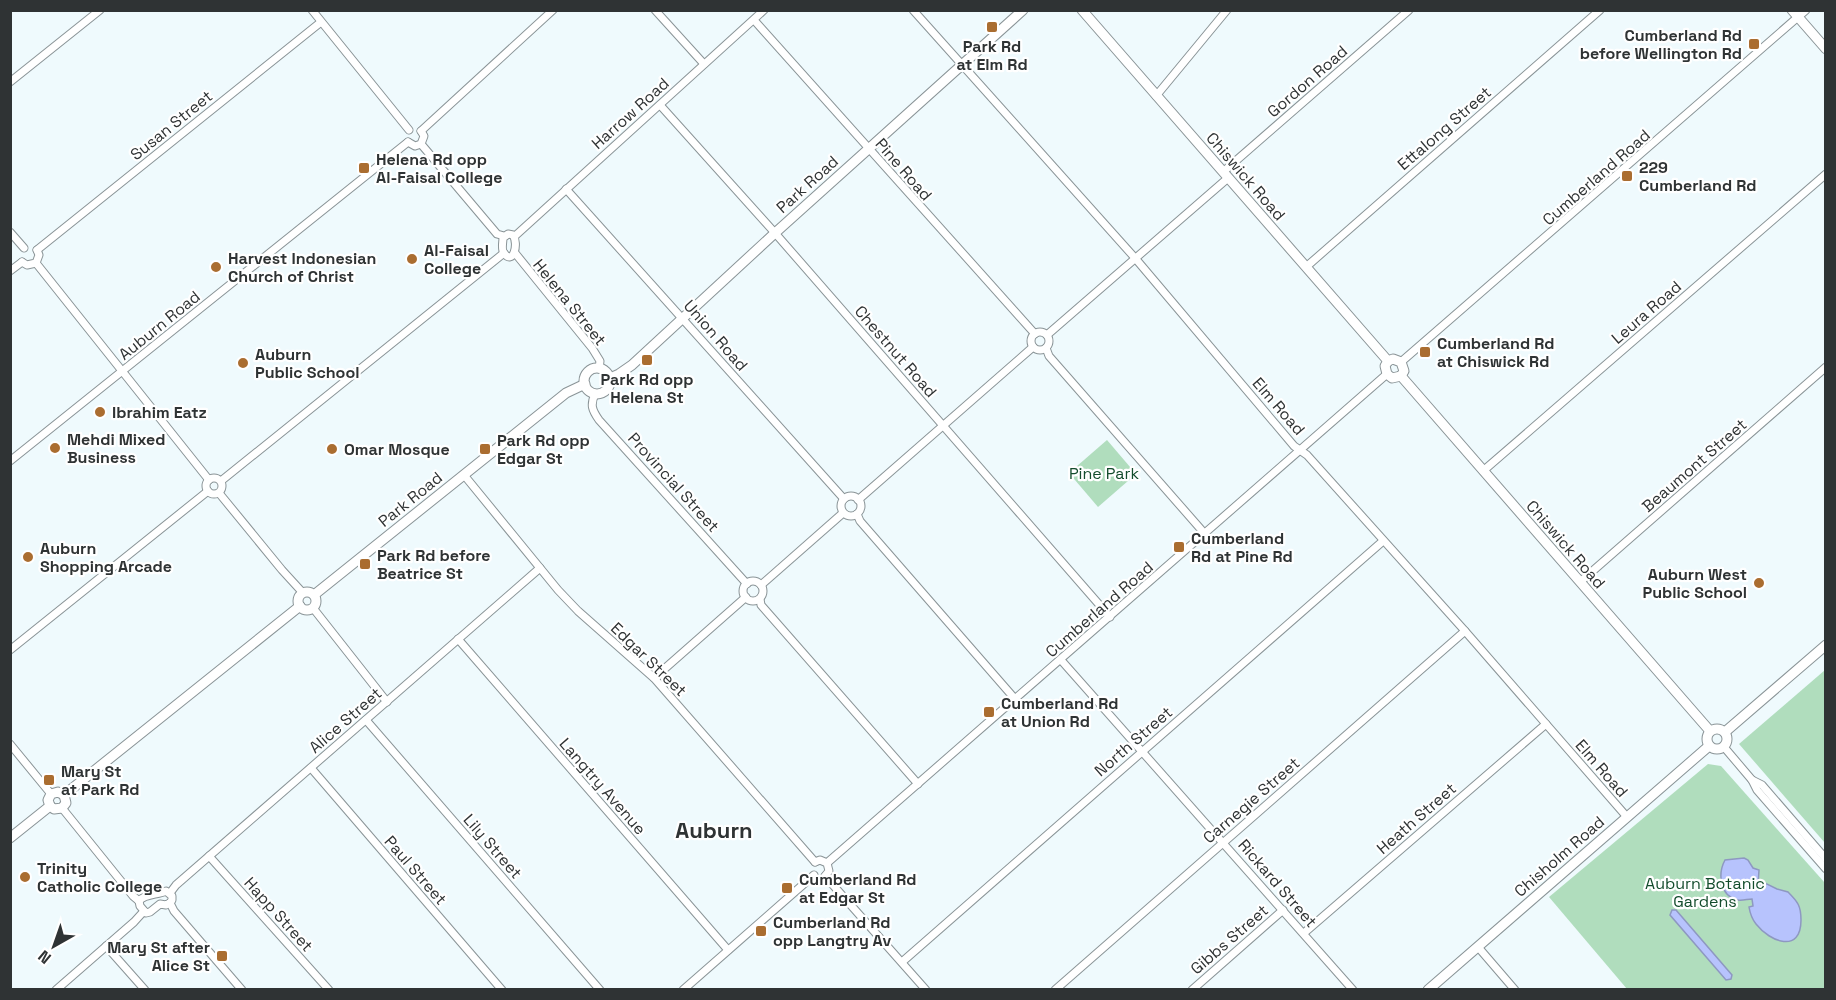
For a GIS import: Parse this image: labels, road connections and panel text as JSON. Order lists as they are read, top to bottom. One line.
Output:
{"streets":{"street":["Gordon Road","Harrow Road","Susan Street","Ettalong Street","Pine Road","Chiswick Road","Cumberland Road","Park Road","Helena Street","Leura Road","Auburn Road","Union Road","Chestnut Road","Elm Road","Beaumont Street","Provincial Street","Edgar Street","Alice Street","North Street","Langtry Avenue","Carnegie Street","Heath Street","Lily Street","Chisholm Road","Paul Street","Rickard Street","Happ Street","Gibbs Street"]},"crossings":[["Gordon Road","Pine Road"],["Gordon Road","Chiswick Road"],["Gordon Road","Elm Road"],["Harrow Road","Pine Road"],["Harrow Road","Union Road"],["Harrow Road","Chestnut Road"],["Ettalong Street","Chiswick Road"],["Pine Road","Park Road"],["Chiswick Road","Cumberland Road"],["Chiswick Road","Leura Road"],["Chiswick Road","Beaumont Street"],["Chiswick Road","Chisholm Road"],["Cumberland Road","Chestnut Road"],["Cumberland Road","Elm Road"],["Cumberland Road","Edgar Street"],["Cumberland Road","Rickard Street"],["Park Road","Helena Street"],["Park Road","Union Road"],["Park Road","Chestnut Road"],["Park Road","Elm Road"],["Park Road","Provincial Street"],["Park Road","Edgar Street"],["Helena Street","Provincial Street"],["Elm Road","North Street"],["Elm Road","Carnegie Street"],["Elm Road","Heath Street"],["Elm Road","Chisholm Road"],["Edgar Street","Alice Street"],["Alice Street","Langtry Avenue"],["Alice Street","Lily Street"],["Alice Street","Paul Street"],["Alice Street","Happ Street"],["North Street","Rickard Street"],["Carnegie Street","Rickard Street"],["Heath Street","Rickard Street"],["Rickard Street","Gibbs Street"]],"districts":["Auburn"],"parks":["Pine Park","Auburn Botanic Gardens"],"places":{"transit":["Park Rd at Elm Rd","Cumberland Rd before Wellington Rd","Helena Rd opp Al-Faisal College","229 Cumberland Rd","Cumberland Rd at Chiswick Rd","Park Rd opp Helena St","Park Rd opp Edgar St","Cumberland Rd at Pine Rd","Park Rd before Beatrice St","Cumberland Rd at Union Rd","Mary St at Park Rd","Cumberland Rd at Edgar St","Cumberland Rd opp Langtry Av","Mary St after Alice St"],"other":["Al-Faisal College","Harvest Indonesian Church of Christ","Auburn Public School","Ibrahim Eatz","Mehdi Mixed Business","Omar Mosque","Auburn Shopping Arcade","Auburn West Public School","Trinity Catholic College"]},"north":"bottom left"}
